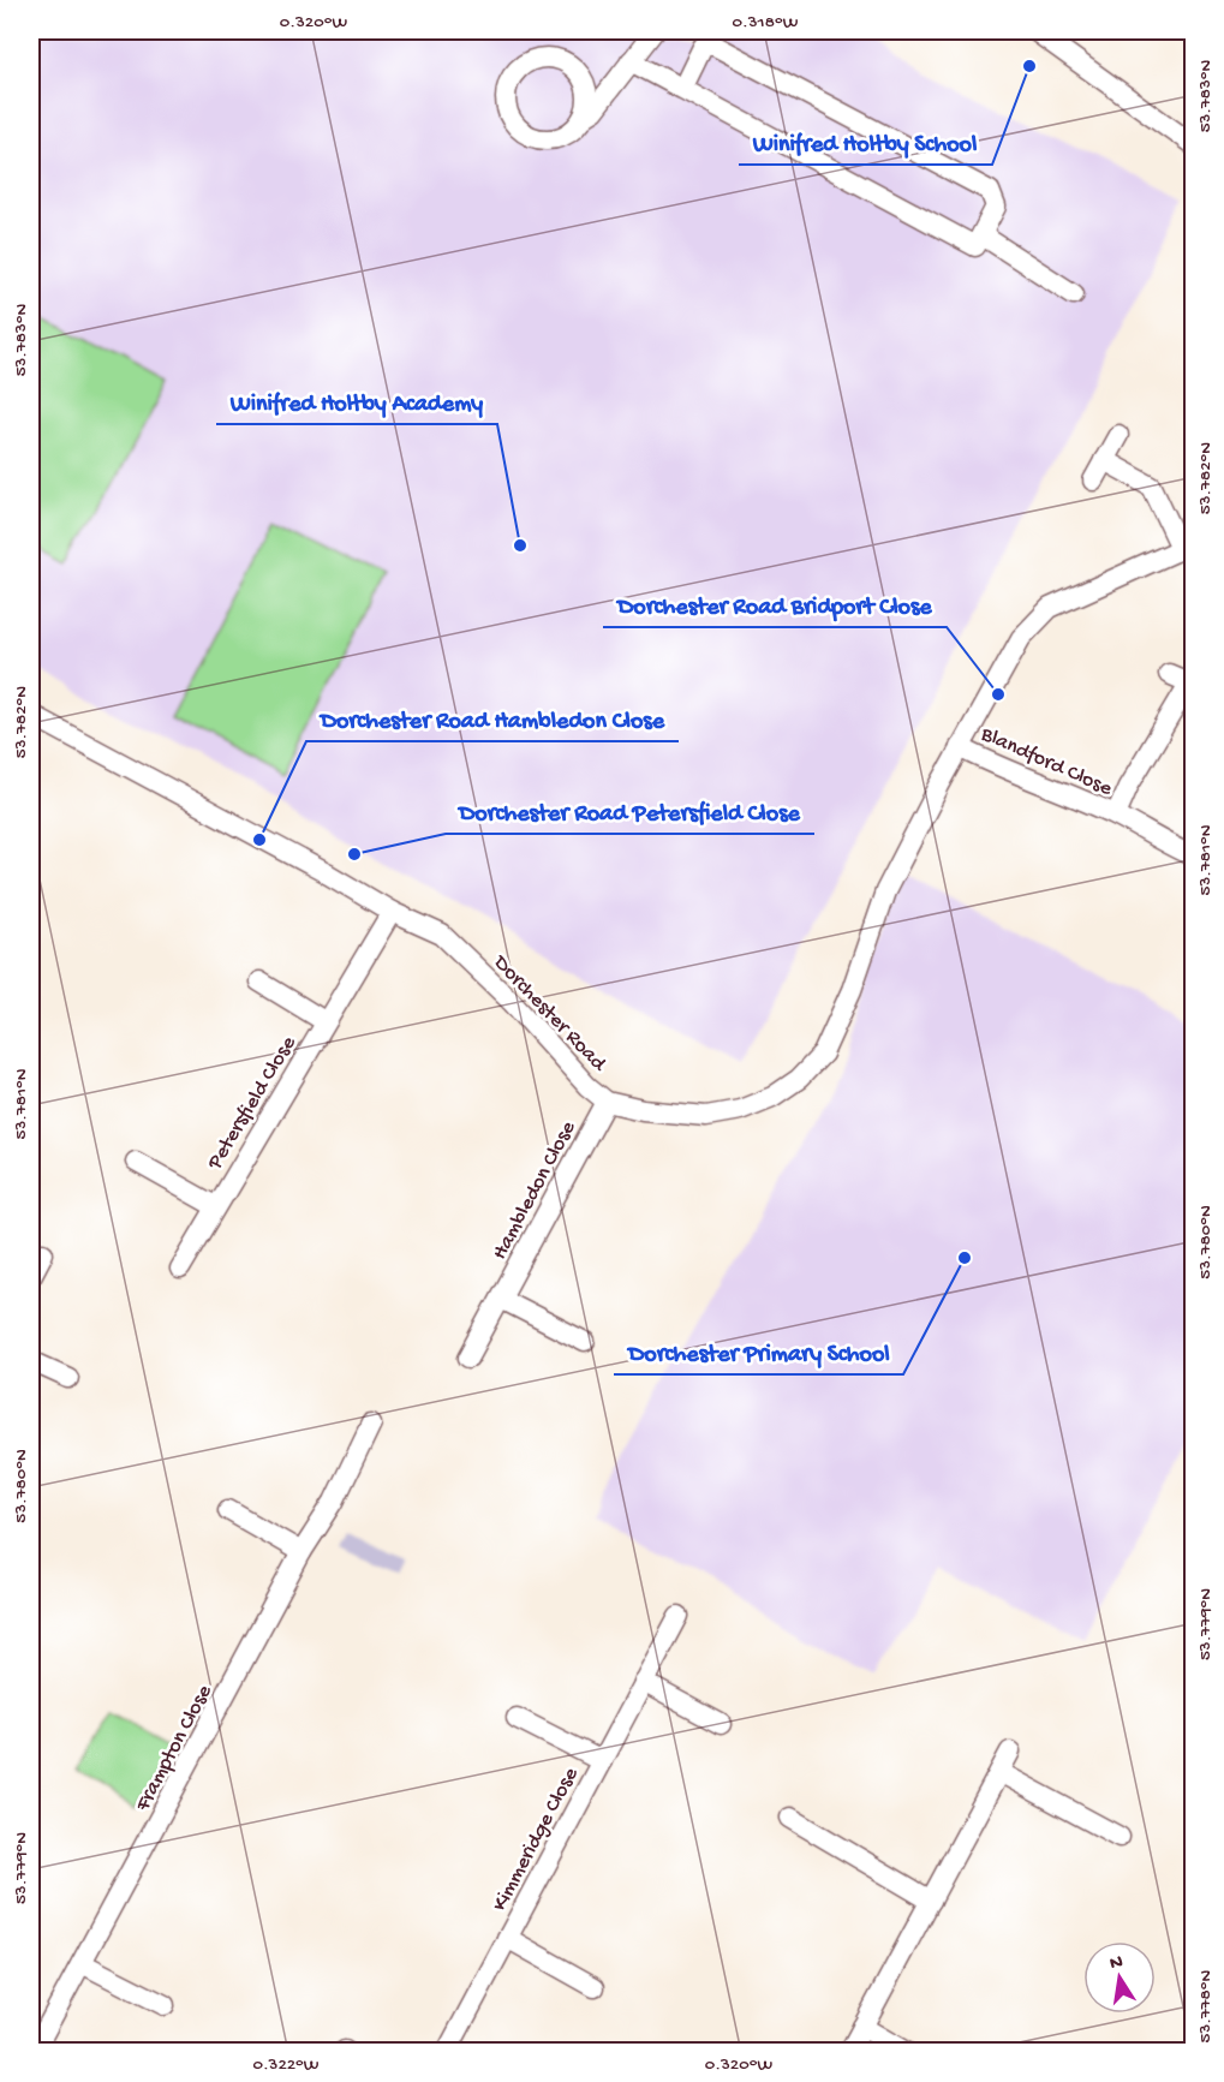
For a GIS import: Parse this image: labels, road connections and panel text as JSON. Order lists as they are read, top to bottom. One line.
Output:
{"streets":{"street":["Blandford Close","Dorchester Road","Petersfield Close","Hambledon Close","Frampton Close","Kimmeridge Close"]},"crossings":[["Blandford Close","Dorchester Road"],["Dorchester Road","Petersfield Close"],["Dorchester Road","Hambledon Close"]],"places":["Winifred Holtby School","Winifred Holtby Academy","Dorchester Road Bridport Close","Dorchester Road Hambledon Close","Dorchester Road Petersfield Close","Dorchester Primary School"],"north":"top","coordinates":["0.320°W","0.318°W","53.783°N","53.782°N","53.781°N","53.780°N","53.779°N","53.778°N","0.322°W"]}
